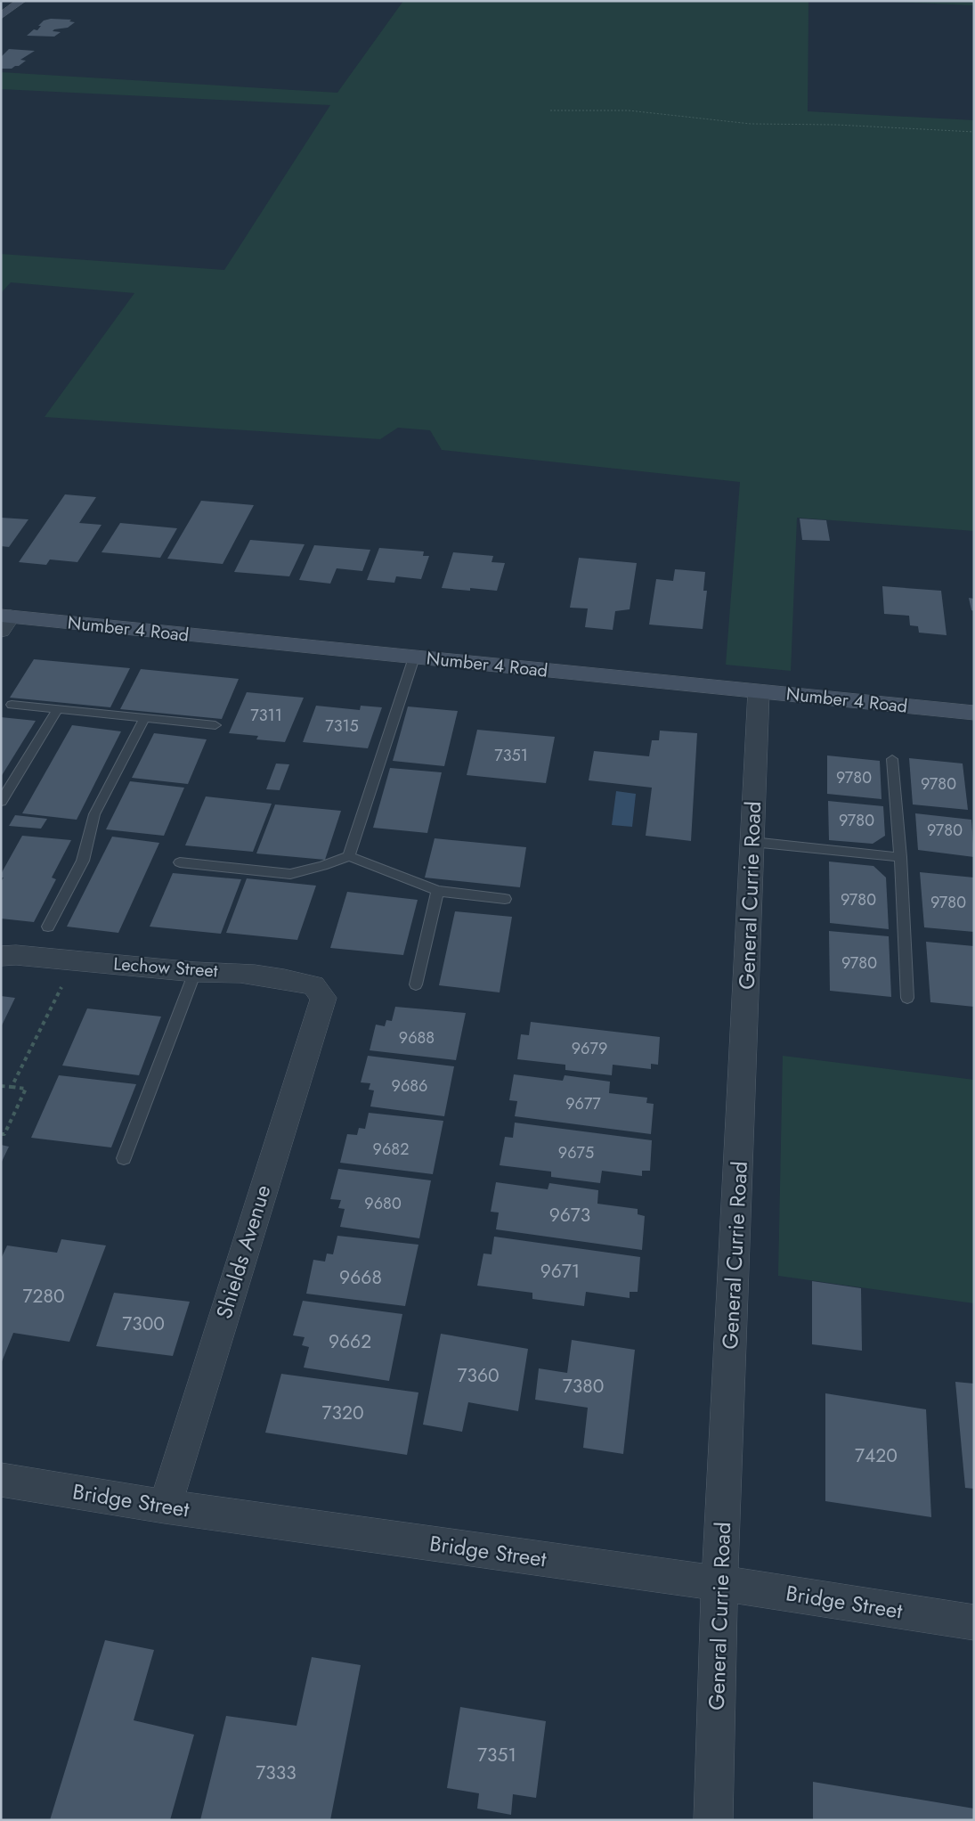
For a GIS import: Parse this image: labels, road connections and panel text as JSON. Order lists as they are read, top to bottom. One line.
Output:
{"streets":{"main road":["Number 4 Road"],"street":["General Currie Road","Lechow Street","Shields Avenue","Bridge Street"]},"crossings":[["Number 4 Road","General Currie Road"],["General Currie Road","Bridge Street"],["Lechow Street","Shields Avenue"],["Shields Avenue","Bridge Street"]],"house_numbers":["7311","7315","7351","9780","9780","9780","9780","9780","9780","9780","9688","9679","9686","9677","9682","9675","9680","9673","9671","9668","7280","7300","9662","7360","7380","7320","7420","7351","7333"]}
